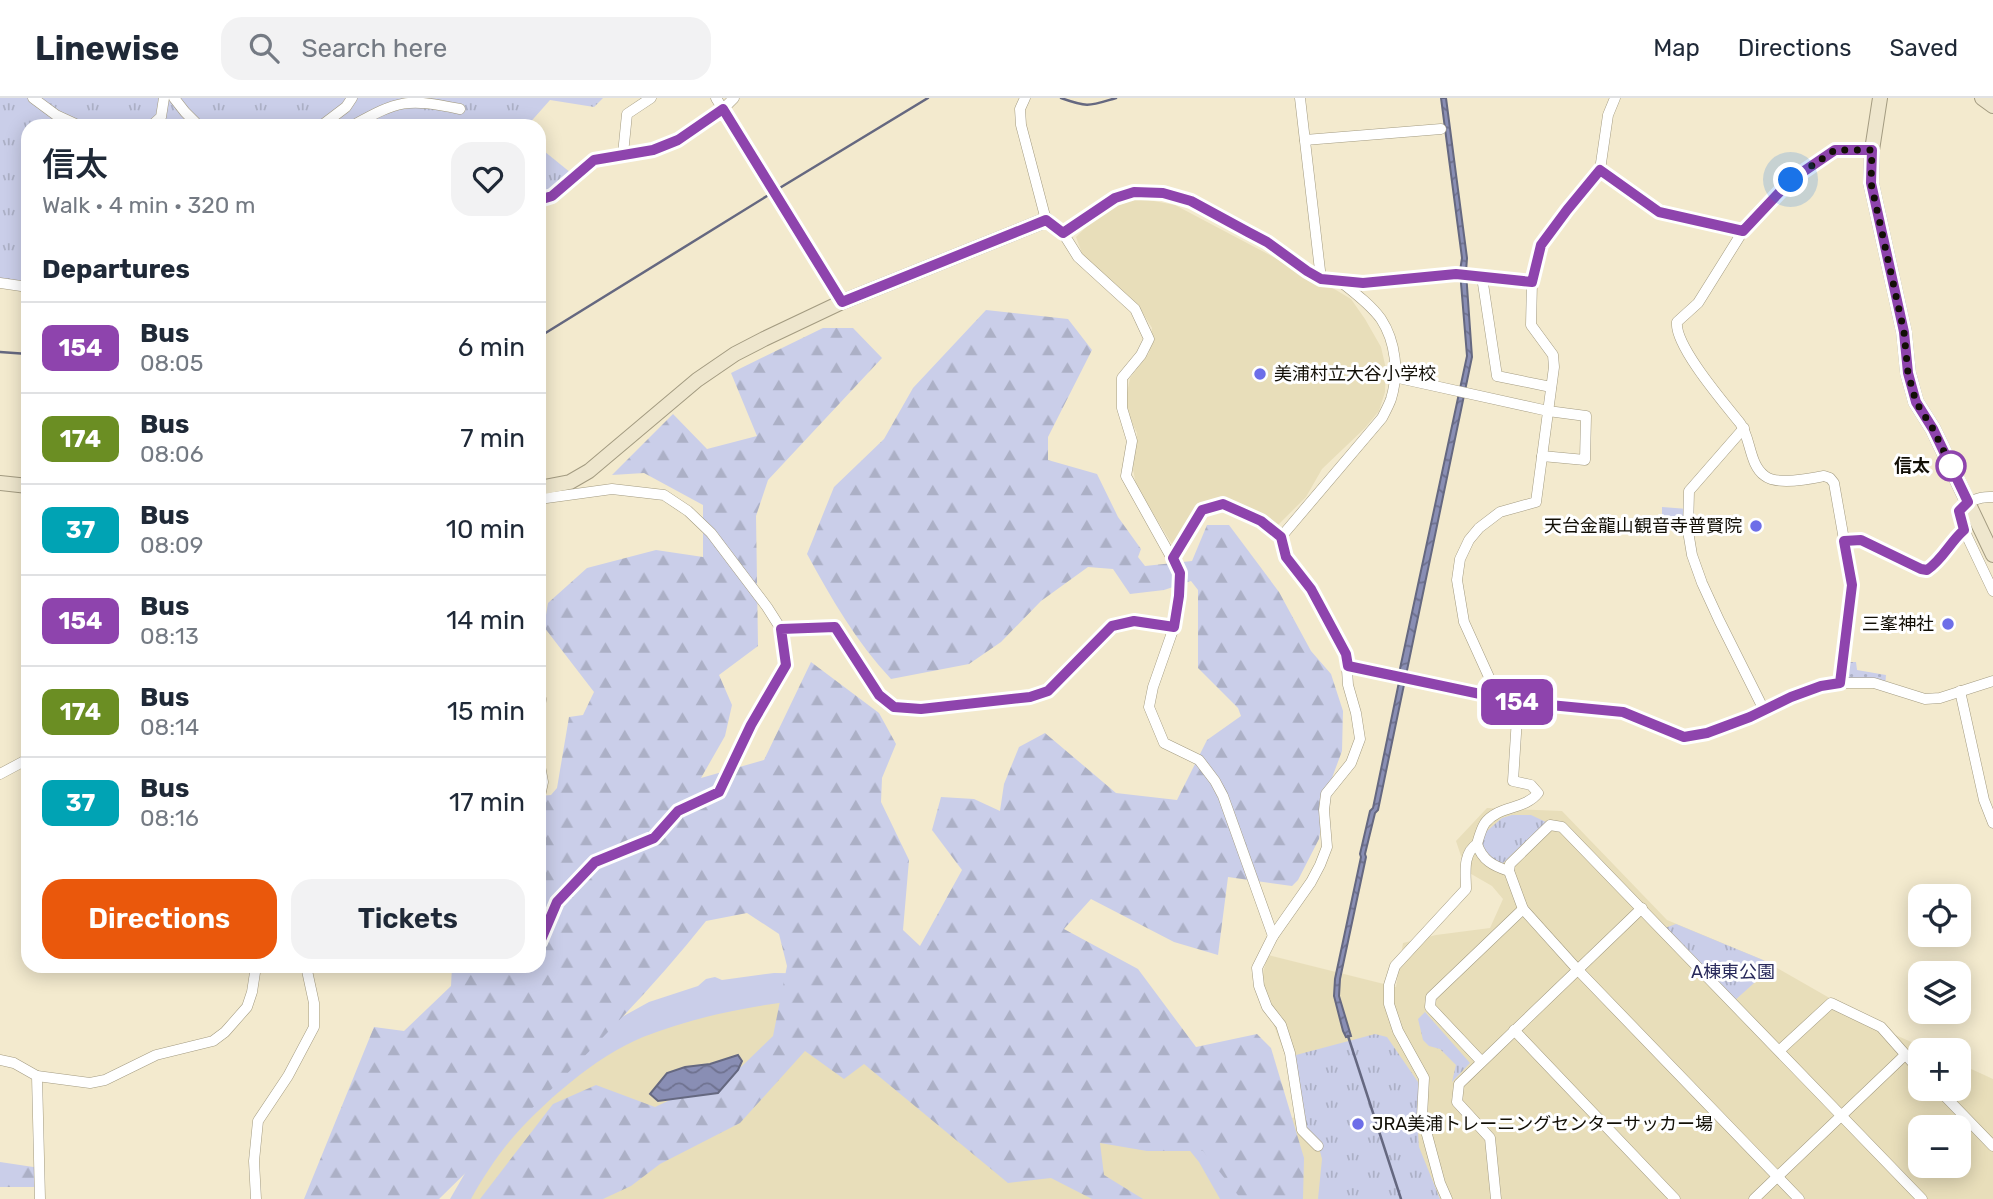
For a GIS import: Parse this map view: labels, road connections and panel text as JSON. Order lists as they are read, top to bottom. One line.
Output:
{"parks":["A棟東公園"],"places":["美浦村立大谷小学校","信太","天台金龍山観音寺普賢院","三峯神社","JRA美浦トレーニングセンターサッカー場"],"lines":["bus line 154"],"page":{"header":"Linewise","search":"Search here","nav":["Map","Directions","Saved"],"on_map":"154","heading":[["信太","Walk · 4 min · 320 m"],"Departures"],"list":[{"mark":"154","name":"Bus","note":"08:05","value":"6 min"},{"mark":"174","name":"Bus","note":"08:06","value":"7 min"},{"mark":"37","name":"Bus","note":"08:09","value":"10 min"},{"mark":"154","name":"Bus","note":"08:13","value":"14 min"},{"mark":"174","name":"Bus","note":"08:14","value":"15 min"},{"mark":"37","name":"Bus","note":"08:16","value":"17 min"}],"buttons":["Directions","Tickets"],"map_buttons":["+","−"]}}
